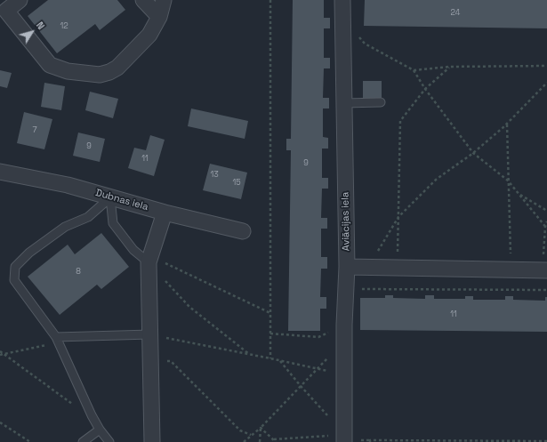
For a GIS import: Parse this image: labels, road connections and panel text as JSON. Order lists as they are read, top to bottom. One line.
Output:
{"streets":{"street":["Dubnas iela","Aviācijas iela"]},"house_numbers":["24","12","7","9","11","9","13","15","8","11"],"north":"top right"}
